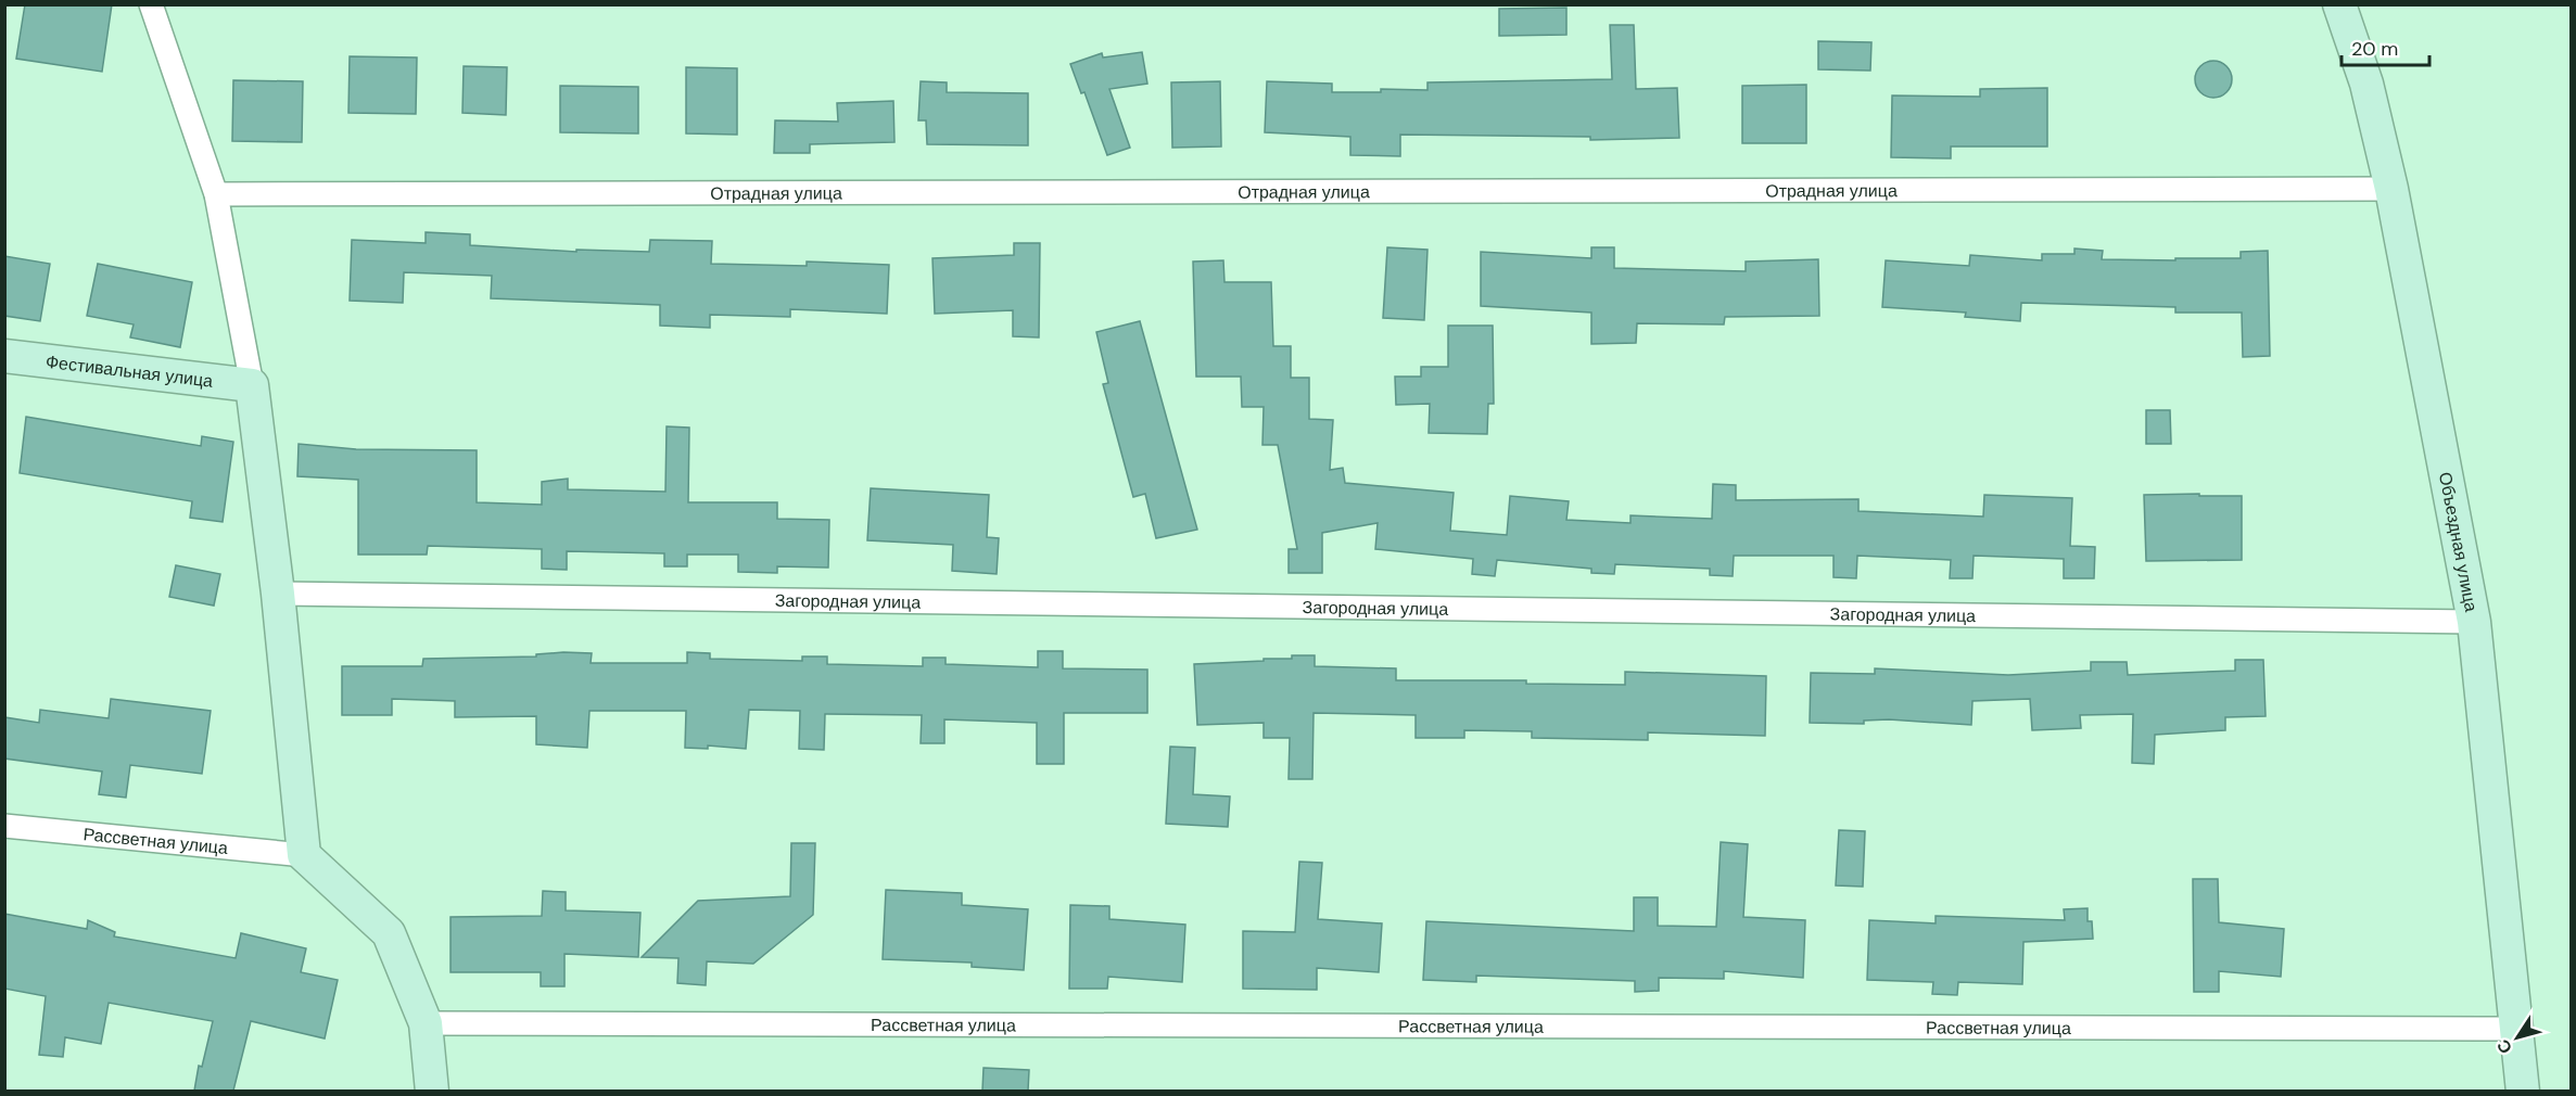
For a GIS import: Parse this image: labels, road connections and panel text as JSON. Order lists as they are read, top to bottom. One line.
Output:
{"streets":{"main road":["Фестивальная улица","Объездная улица"],"street":["Отрадная улица","Загородная улица","Рассветная улица"]},"crossings":[["Отрадная улица","Объездная улица"],["Объездная улица","Загородная улица"],["Объездная улица","Рассветная улица"]],"scale_bar":"20 m","north":"bottom left"}
